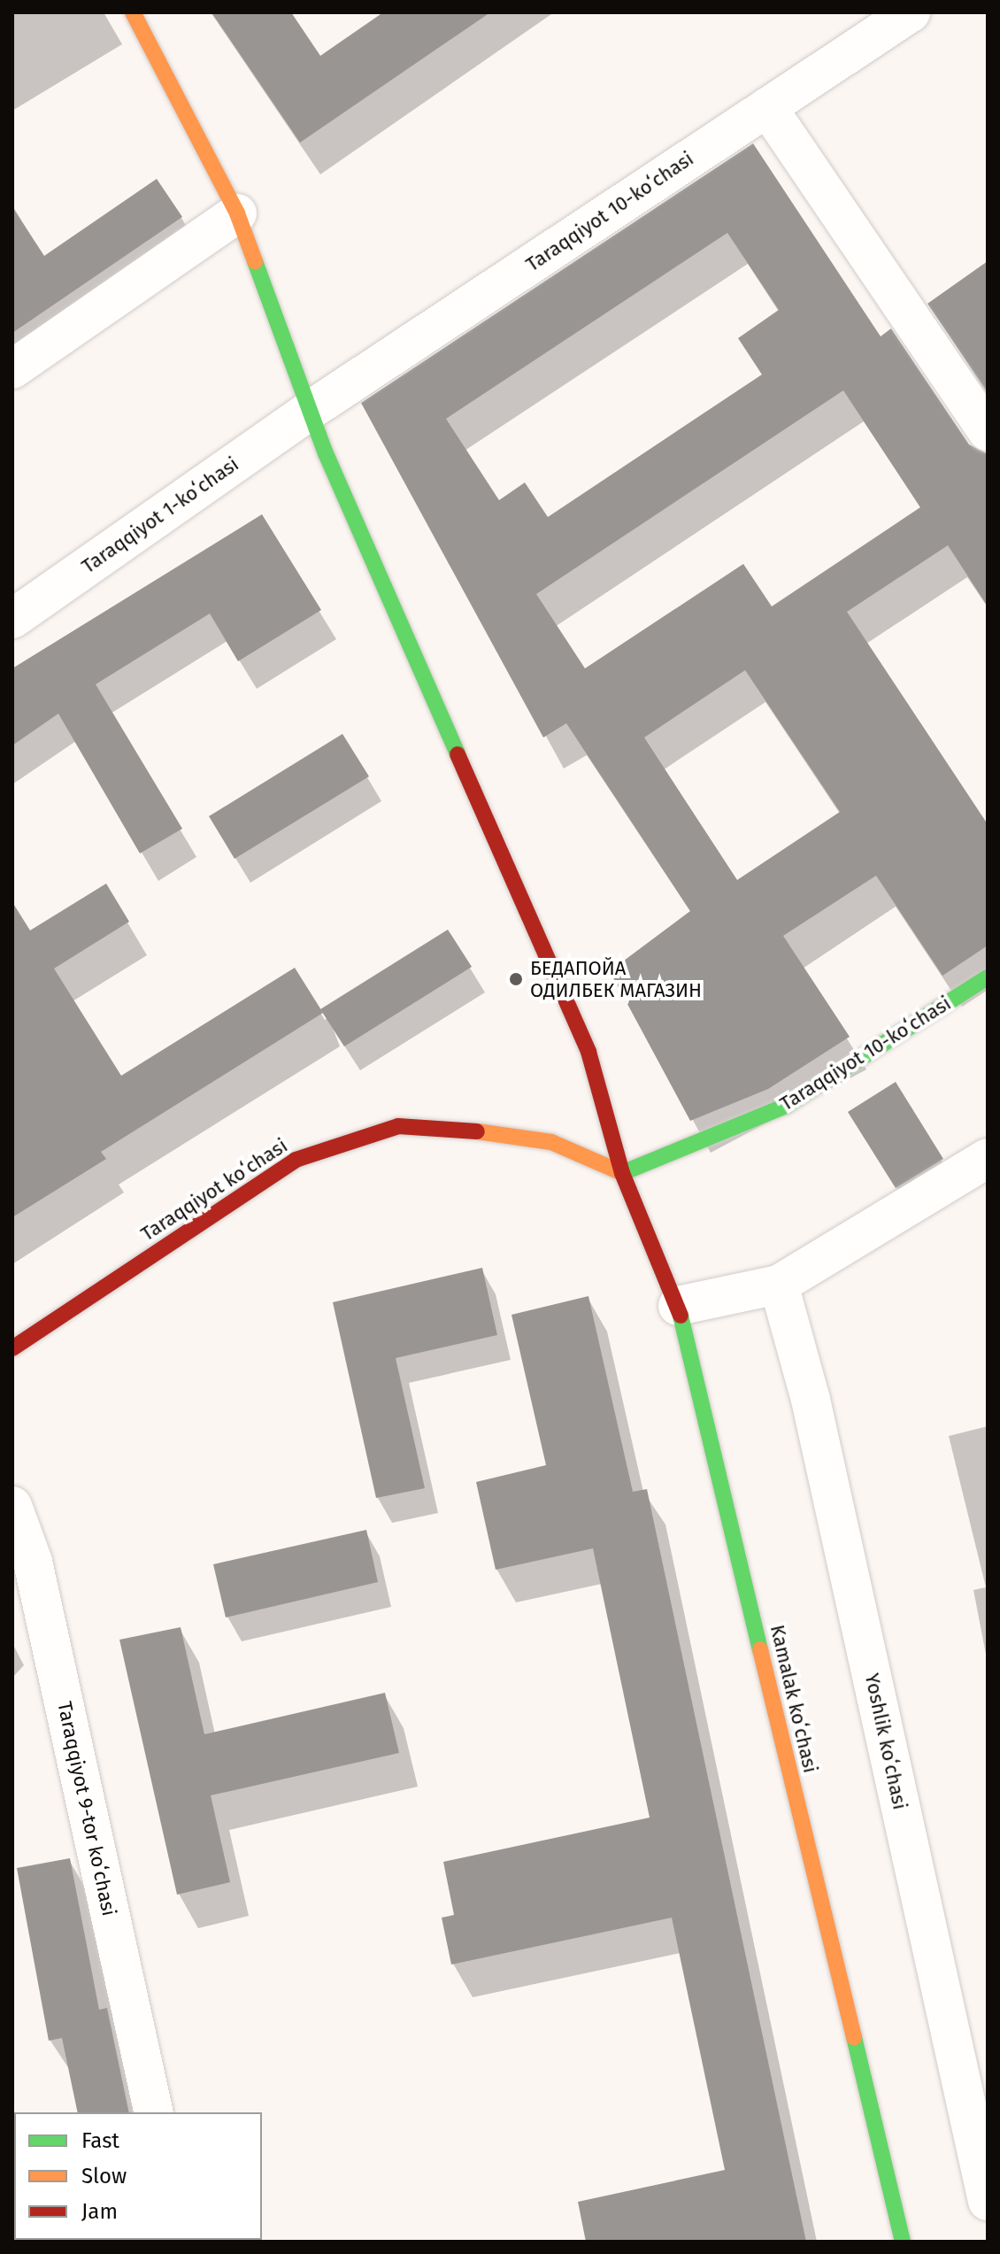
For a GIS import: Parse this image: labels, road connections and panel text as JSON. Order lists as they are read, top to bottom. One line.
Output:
{"streets":{"street":["Taraqqiyot 10-koʻchasi","Taraqqiyot 1-koʻchasi","Taraqqiyot koʻchasi","Kamalak koʻchasi","Yoshlik koʻchasi","Taraqqiyot 9-tor koʻchasi"]},"crossings":[["Taraqqiyot 10-koʻchasi","Taraqqiyot 1-koʻchasi"],["Taraqqiyot 10-koʻchasi","Taraqqiyot koʻchasi"],["Taraqqiyot 10-koʻchasi","Kamalak koʻchasi"],["Taraqqiyot 1-koʻchasi","Kamalak koʻchasi"],["Taraqqiyot koʻchasi","Kamalak koʻchasi"]],"places":["БЕДАПОЙА ОДИЛБЕК МАГАЗИН"],"legend":["Fast","Slow","Jam"]}
